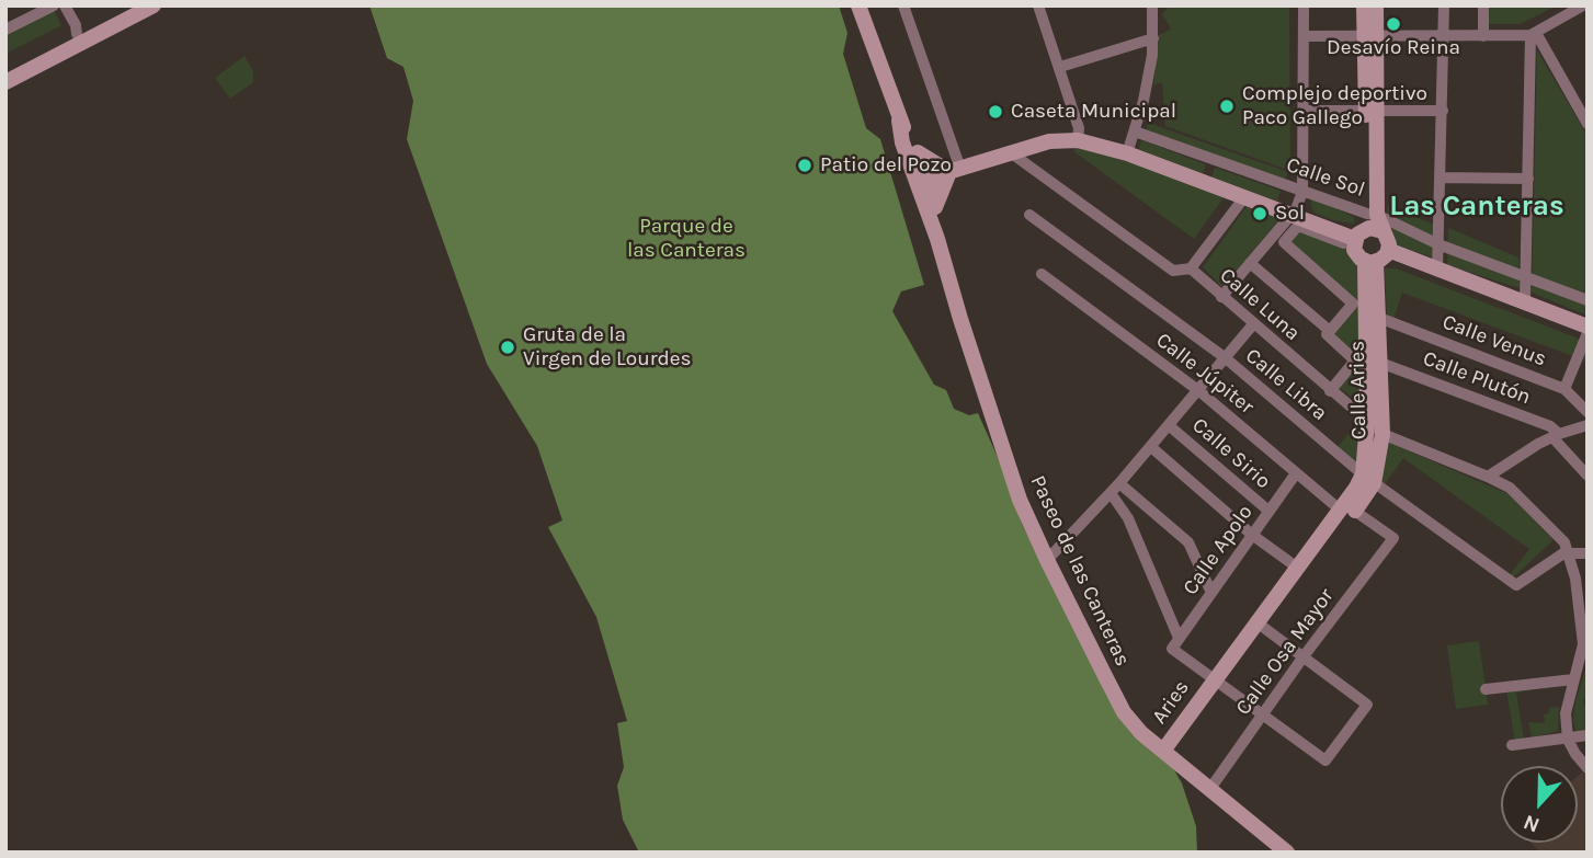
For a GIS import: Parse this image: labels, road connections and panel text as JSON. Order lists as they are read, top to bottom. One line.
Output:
{"streets":{"street":["Calle Sol","Calle Luna","Calle Venus","Calle Júpiter","Calle Plutón","Calle Libra","Calle Aries","Calle Sirio","Calle Apolo","Paseo de las Canteras","Calle Osa Mayor","Aries"]},"crossings":[["Calle Sol","Calle Luna"],["Calle Luna","Calle Aries"],["Calle Venus","Calle Aries"],["Calle Júpiter","Calle Aries"],["Calle Júpiter","Calle Apolo"],["Calle Júpiter","Calle Osa Mayor"],["Calle Plutón","Calle Aries"],["Calle Libra","Calle Aries"],["Calle Aries","Aries"],["Calle Sirio","Calle Apolo"],["Paseo de las Canteras","Calle Osa Mayor"],["Paseo de las Canteras","Aries"]],"districts":["Las Canteras"],"parks":["Parque de las Canteras"],"places":["Desavío Reina","Complejo deportivo Paco Gallego","Caseta Municipal","Patio del Pozo","Sol","Gruta de la Virgen de Lourdes"],"north":"bottom"}
